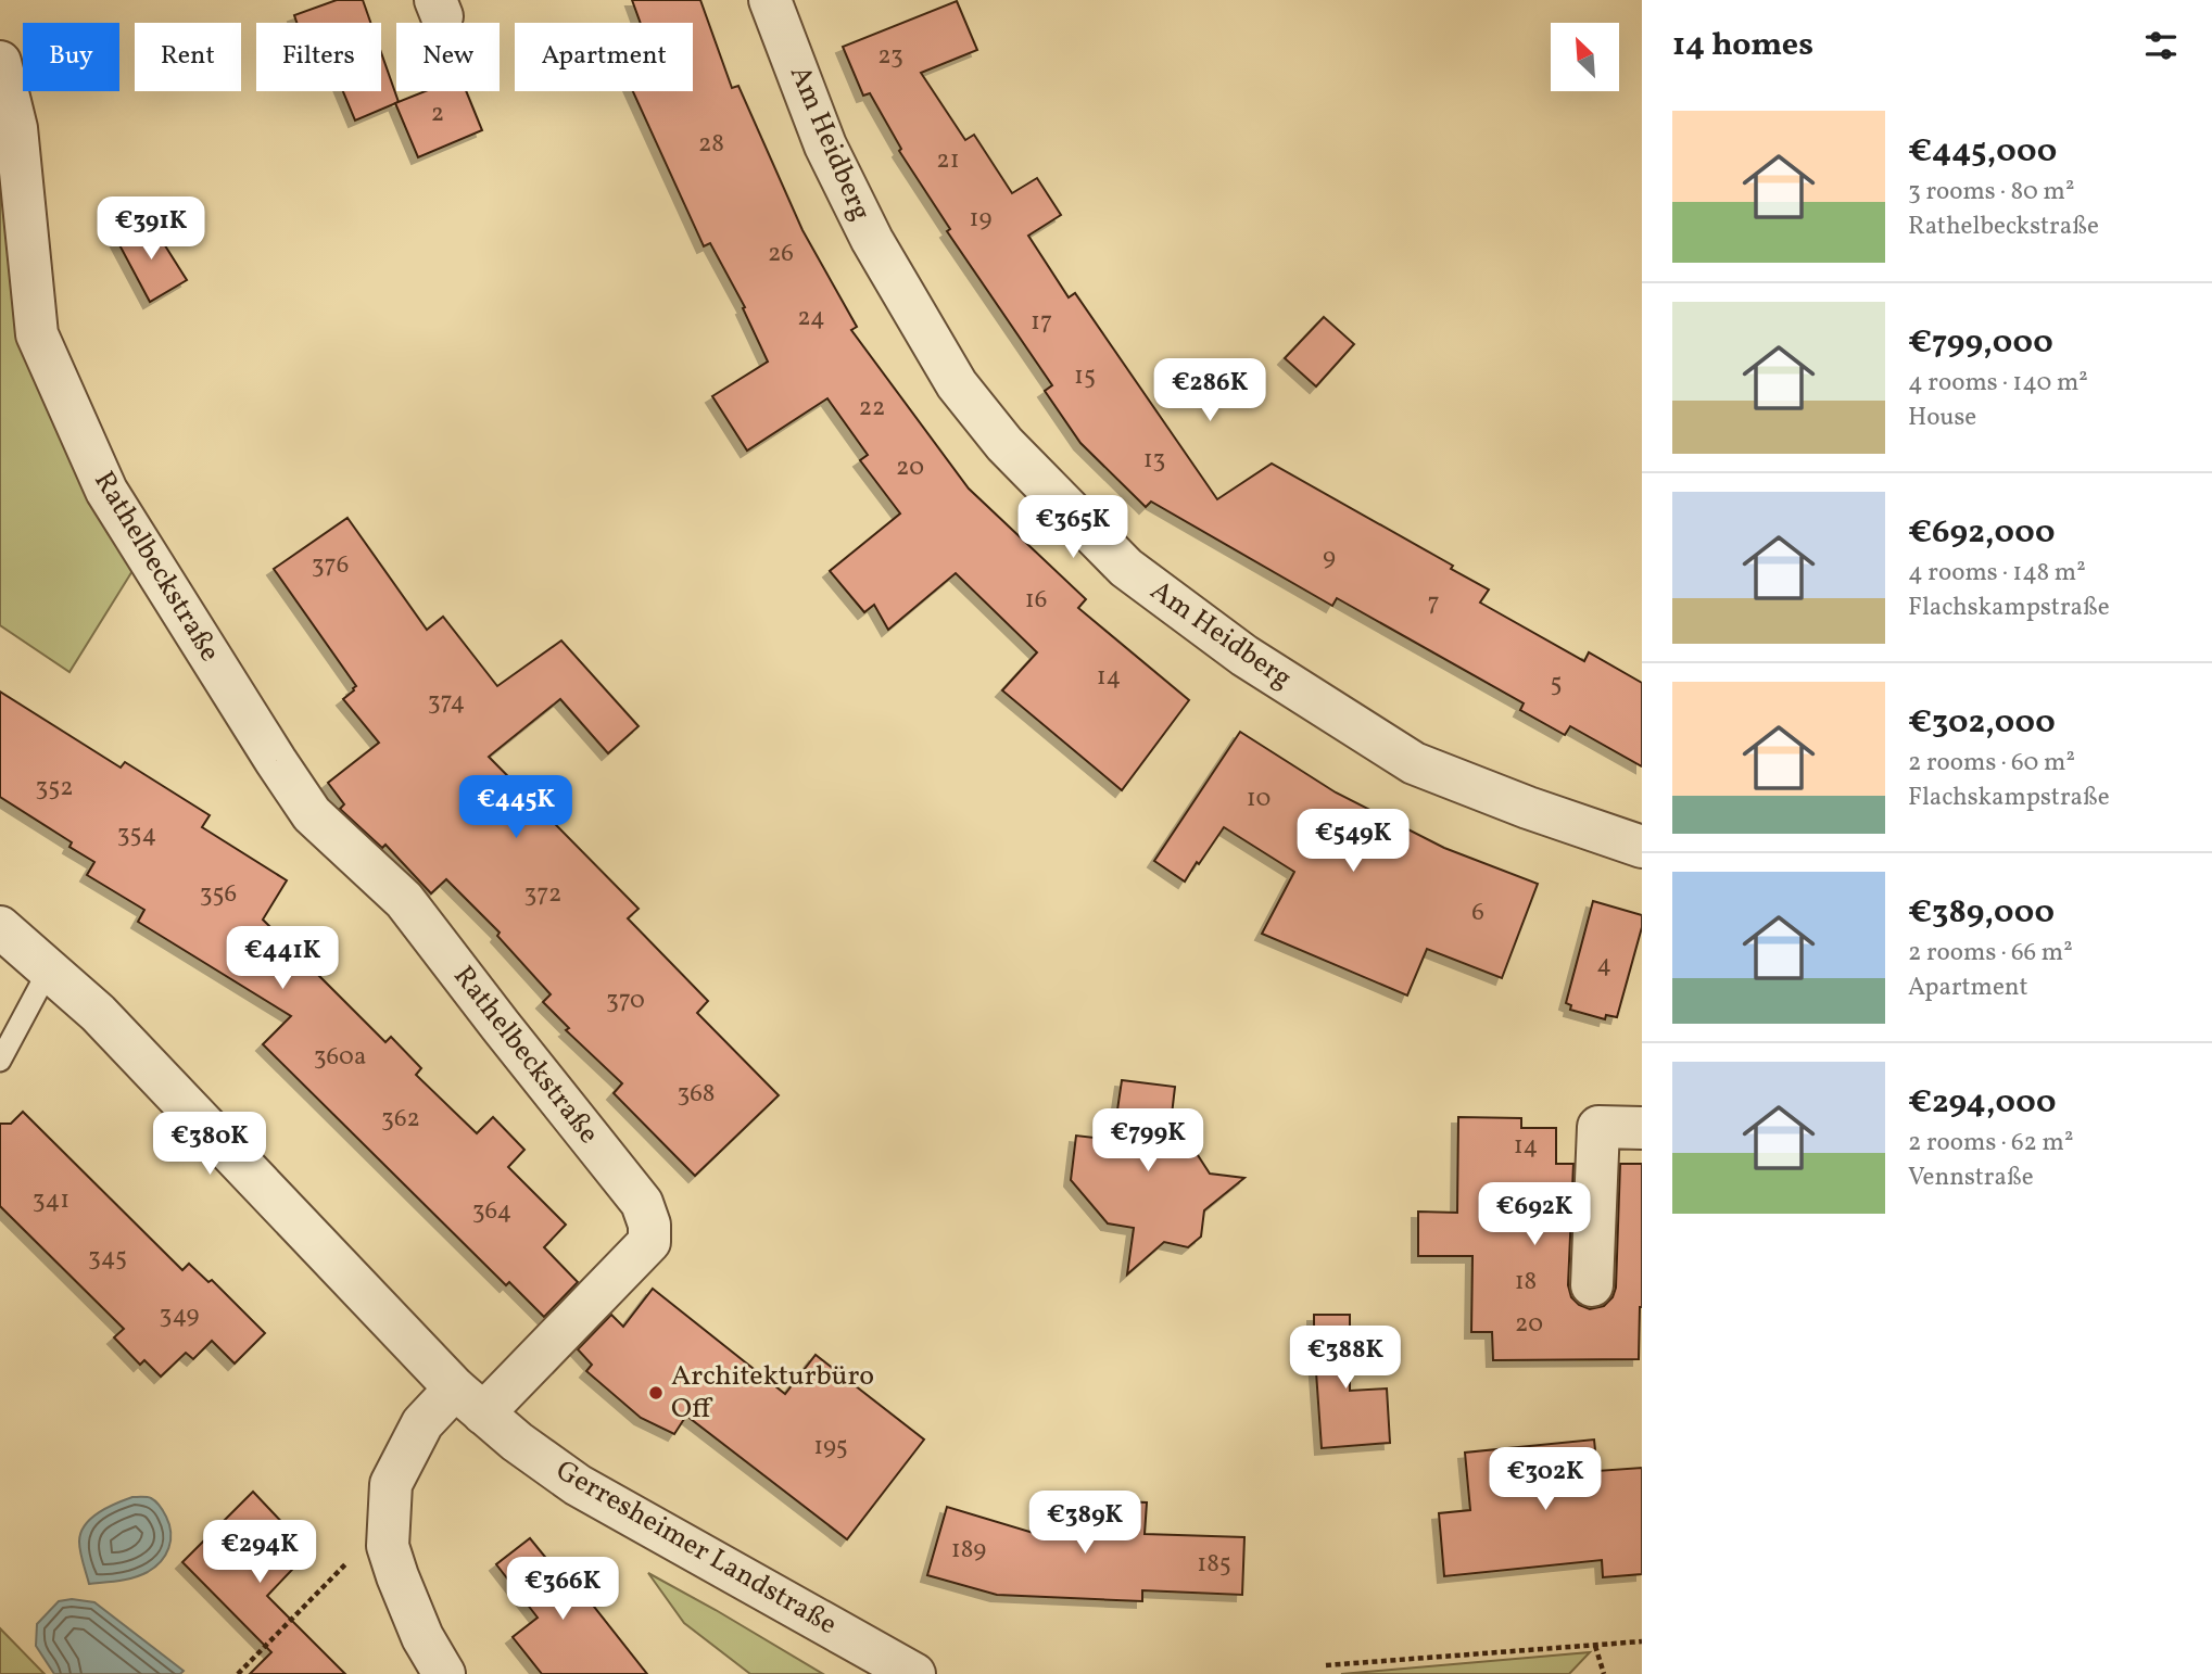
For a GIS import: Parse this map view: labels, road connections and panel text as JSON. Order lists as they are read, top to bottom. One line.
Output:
{"streets":{"street":["Am Heidberg","Rathelbeckstraße","Gerresheimer Landstraße"]},"crossings":[["Rathelbeckstraße","Gerresheimer Landstraße"]],"places":["Architekturbüro Off"],"house_numbers":["23","2","28","21","19","26","24","17","15","22","13","20","9","376","16","7","14","5","374","352","10","354","356","372","6","4","370","360a","368","362","14","341","364","345","18","349","20","195","189","185"],"north":"top left","page":{"heading":"14 homes","chip":["Buy","Rent","Filters","New","Apartment"],"list":[{"name":"€445,000","note":"3 rooms · 80 m² · Rathelbeckstraße"},{"name":"€799,000","note":"4 rooms · 140 m² · House"},{"name":"€692,000","note":"4 rooms · 148 m² · Flachskampstraße"},{"name":"€302,000","note":"2 rooms · 60 m² · Flachskampstraße"},{"name":"€389,000","note":"2 rooms · 66 m² · Apartment"},{"name":"€294,000","note":"2 rooms · 62 m² · Vennstraße"}],"price":["€391K","€286K","€365K","€445K","€549K","€441K","€799K","€380K","€692K","€388K","€302K","€389K","€294K","€366K"]}}
